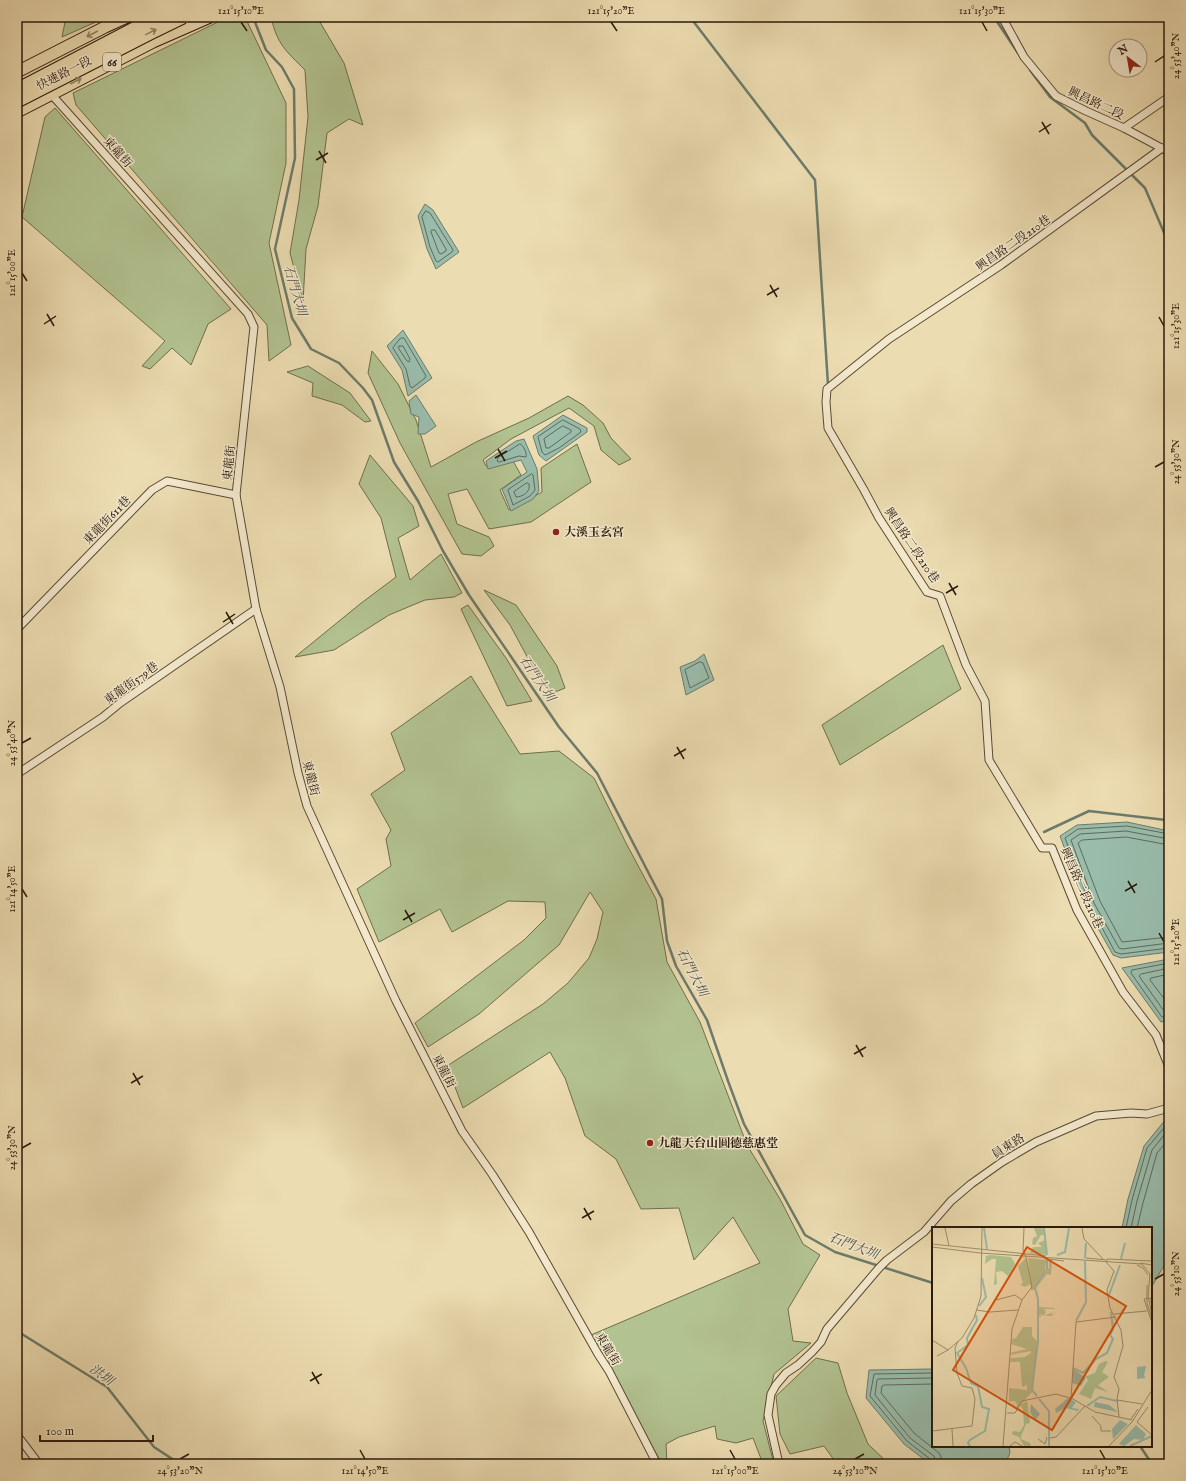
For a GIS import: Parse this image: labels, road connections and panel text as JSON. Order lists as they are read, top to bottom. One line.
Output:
{"streets":{"highway":["66"],"main road":["快速路一段"],"street":["興昌路二段","東龍街","興昌路二段210巷","東龍街611巷","東龍街579巷","員東路"]},"crossings":[["快速路一段","東龍街"],["興昌路二段","興昌路二段210巷"],["東龍街","東龍街611巷"],["東龍街","東龍街579巷"]],"water":["石門大圳","洪圳"],"places":["大溪玉玄宮","九龍天台山圓德慈惠堂"],"scale_bar":"100 m","north":"top left","coordinates":["121°15'10\"E","121°15'20\"E","121°15'30\"E","24°53'40\"N","121°15'00\"E","24°53'30\"N","121°14'50\"E","24°53'10\"N","24°53'20\"N"]}
